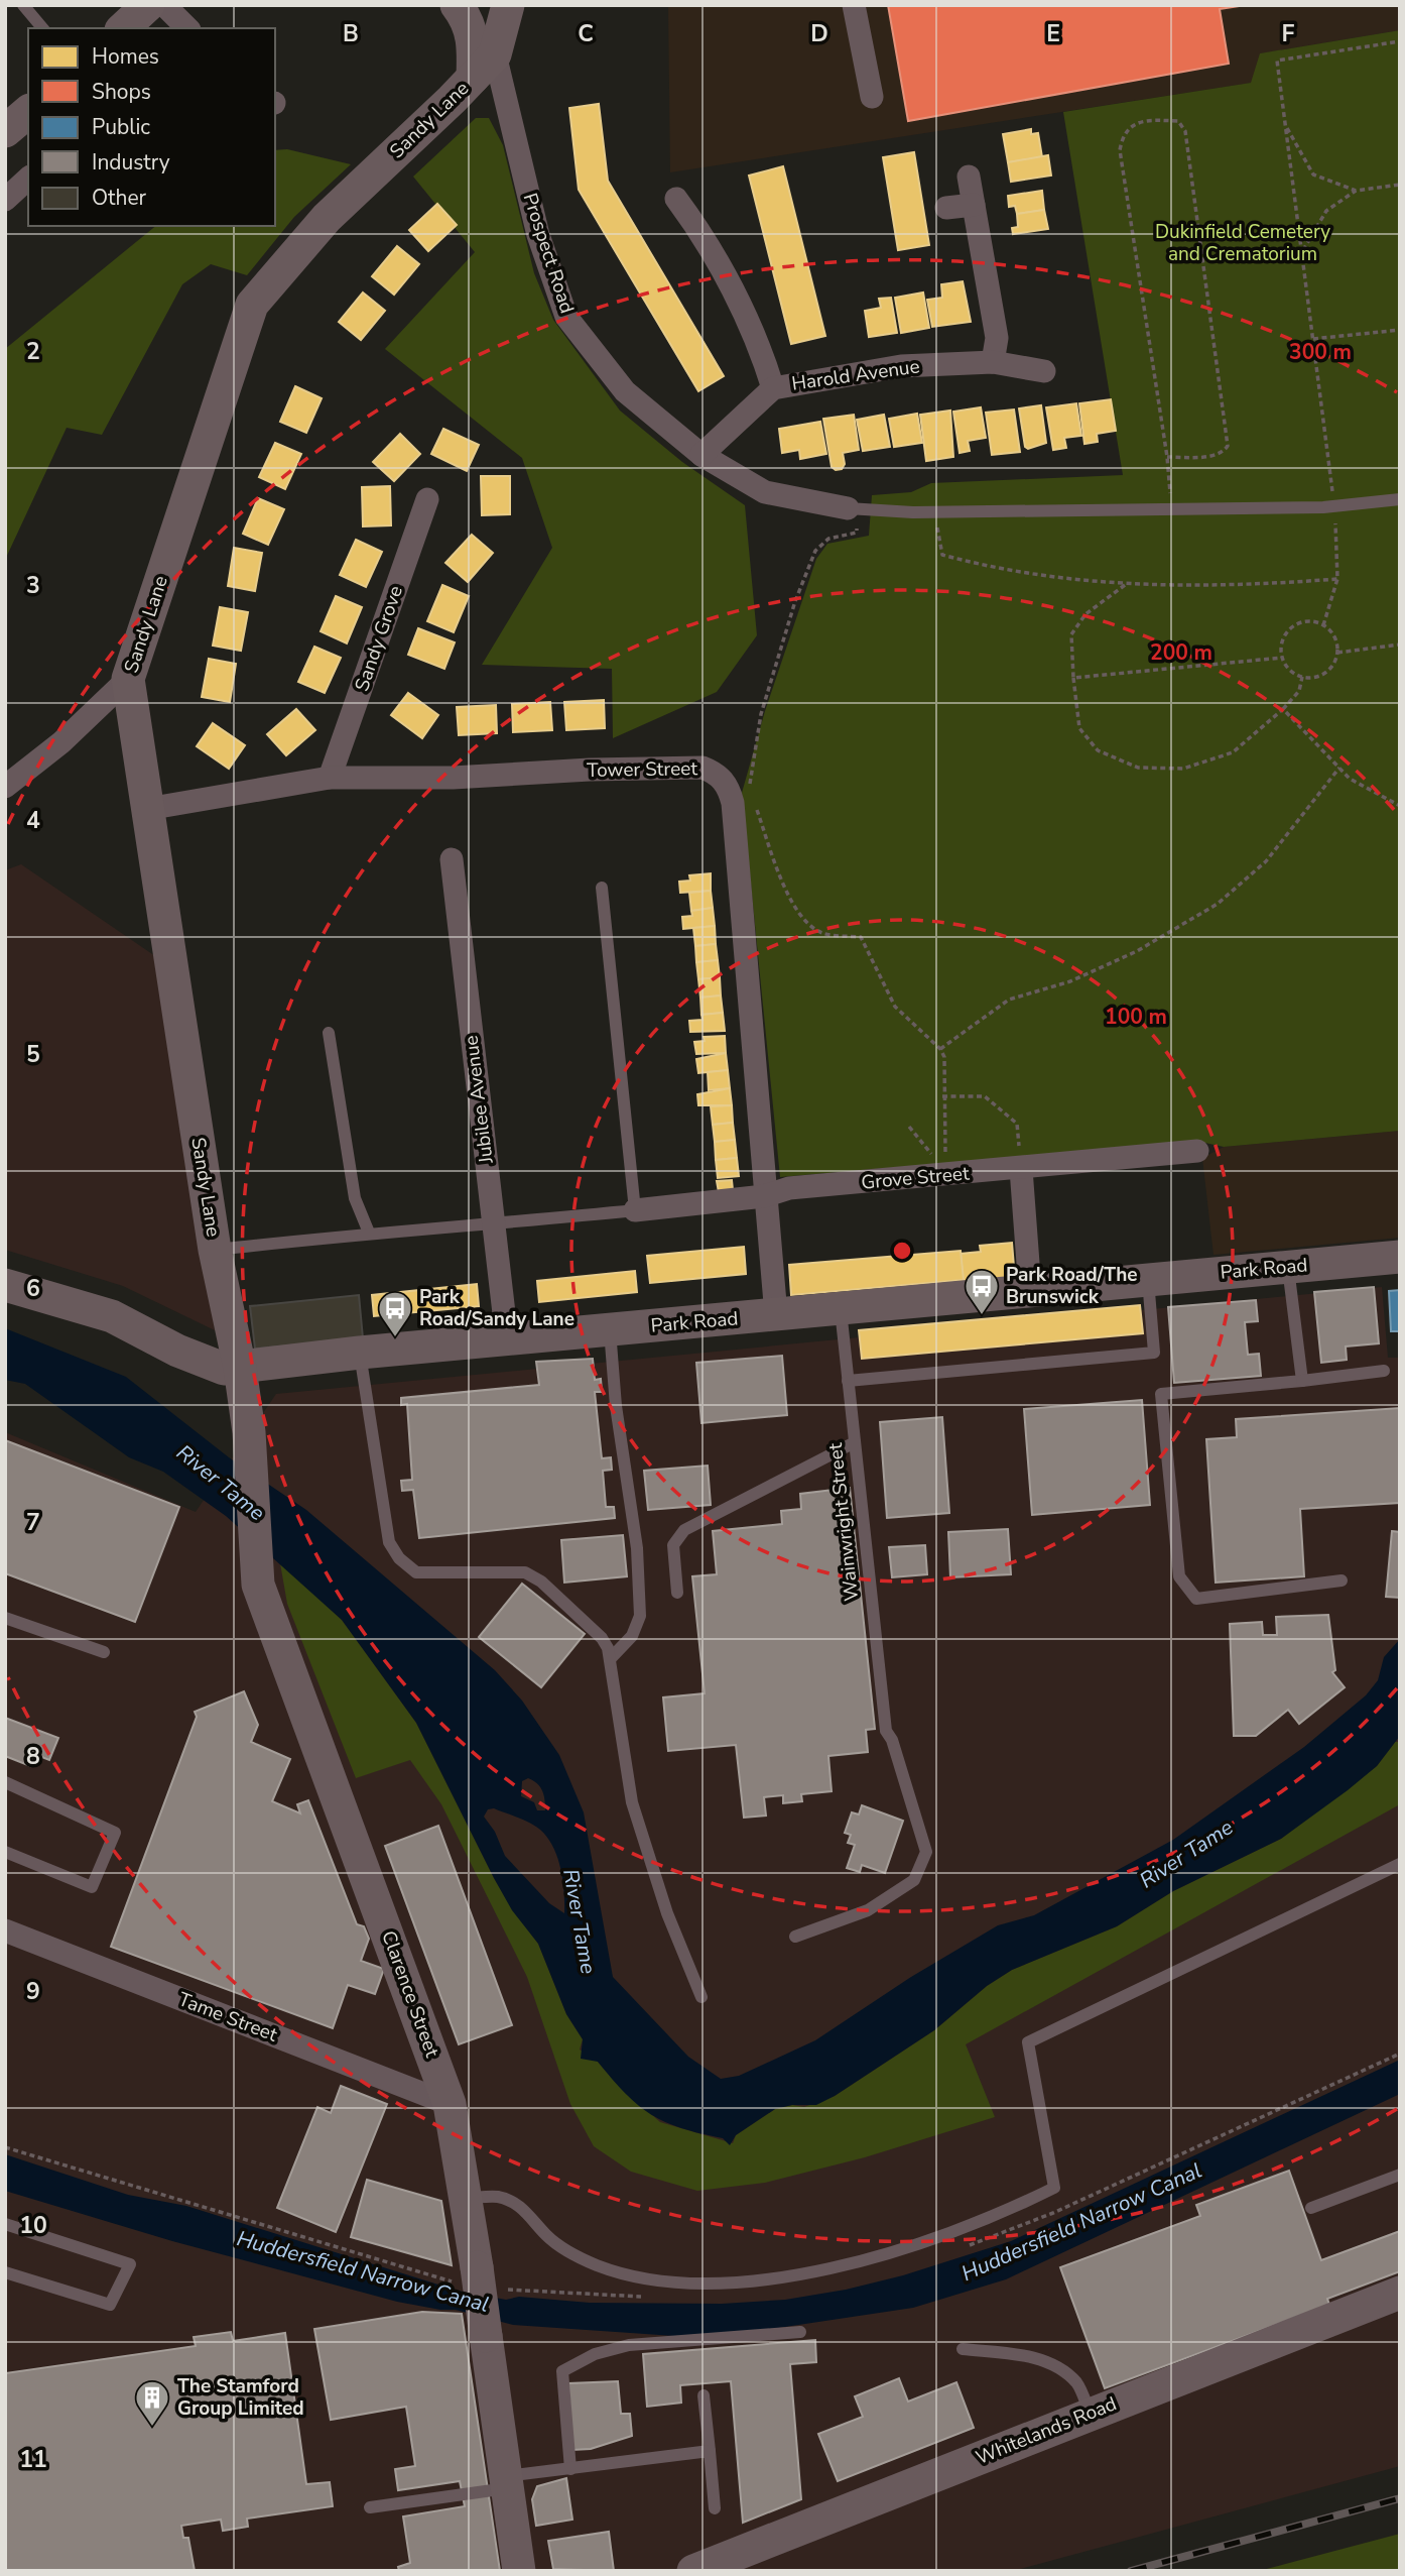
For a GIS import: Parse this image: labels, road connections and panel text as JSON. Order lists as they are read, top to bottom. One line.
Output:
{"streets":{"main road":["Sandy Lane","Park Road","Clarence Street","Whitelands Road"],"street":["Prospect Road","Harold Avenue","Sandy Grove","Tower Street","Jubilee Avenue","Grove Street","Tame Street"],"lane":["Wainwright Street"]},"crossings":[["Sandy Lane","Prospect Road"],["Sandy Lane","Tower Street"],["Sandy Lane","Park Road"],["Sandy Lane","Clarence Street"],["Prospect Road","Harold Avenue"],["Sandy Grove","Tower Street"],["Tower Street","Grove Street"],["Tower Street","Park Road"],["Jubilee Avenue","Park Road"],["Park Road","Wainwright Street"],["Clarence Street","Tame Street"]],"water":["River Tame","Huddersfield Narrow Canal"],"parks":["Dukinfield Cemetery and Crematorium"],"places":{"bus stop":["Park Road/The Brunswick","Park Road/Sandy Lane"],"building":["The Stamford Group Limited"]},"legend":["Homes","Shops","Public","Industry","Other"],"grid":{"columns":["B","C","D","E","F"],"rows":["2","3","4","5","6","7","8","9","10","11"]},"rings":["300 m","200 m","100 m"]}
